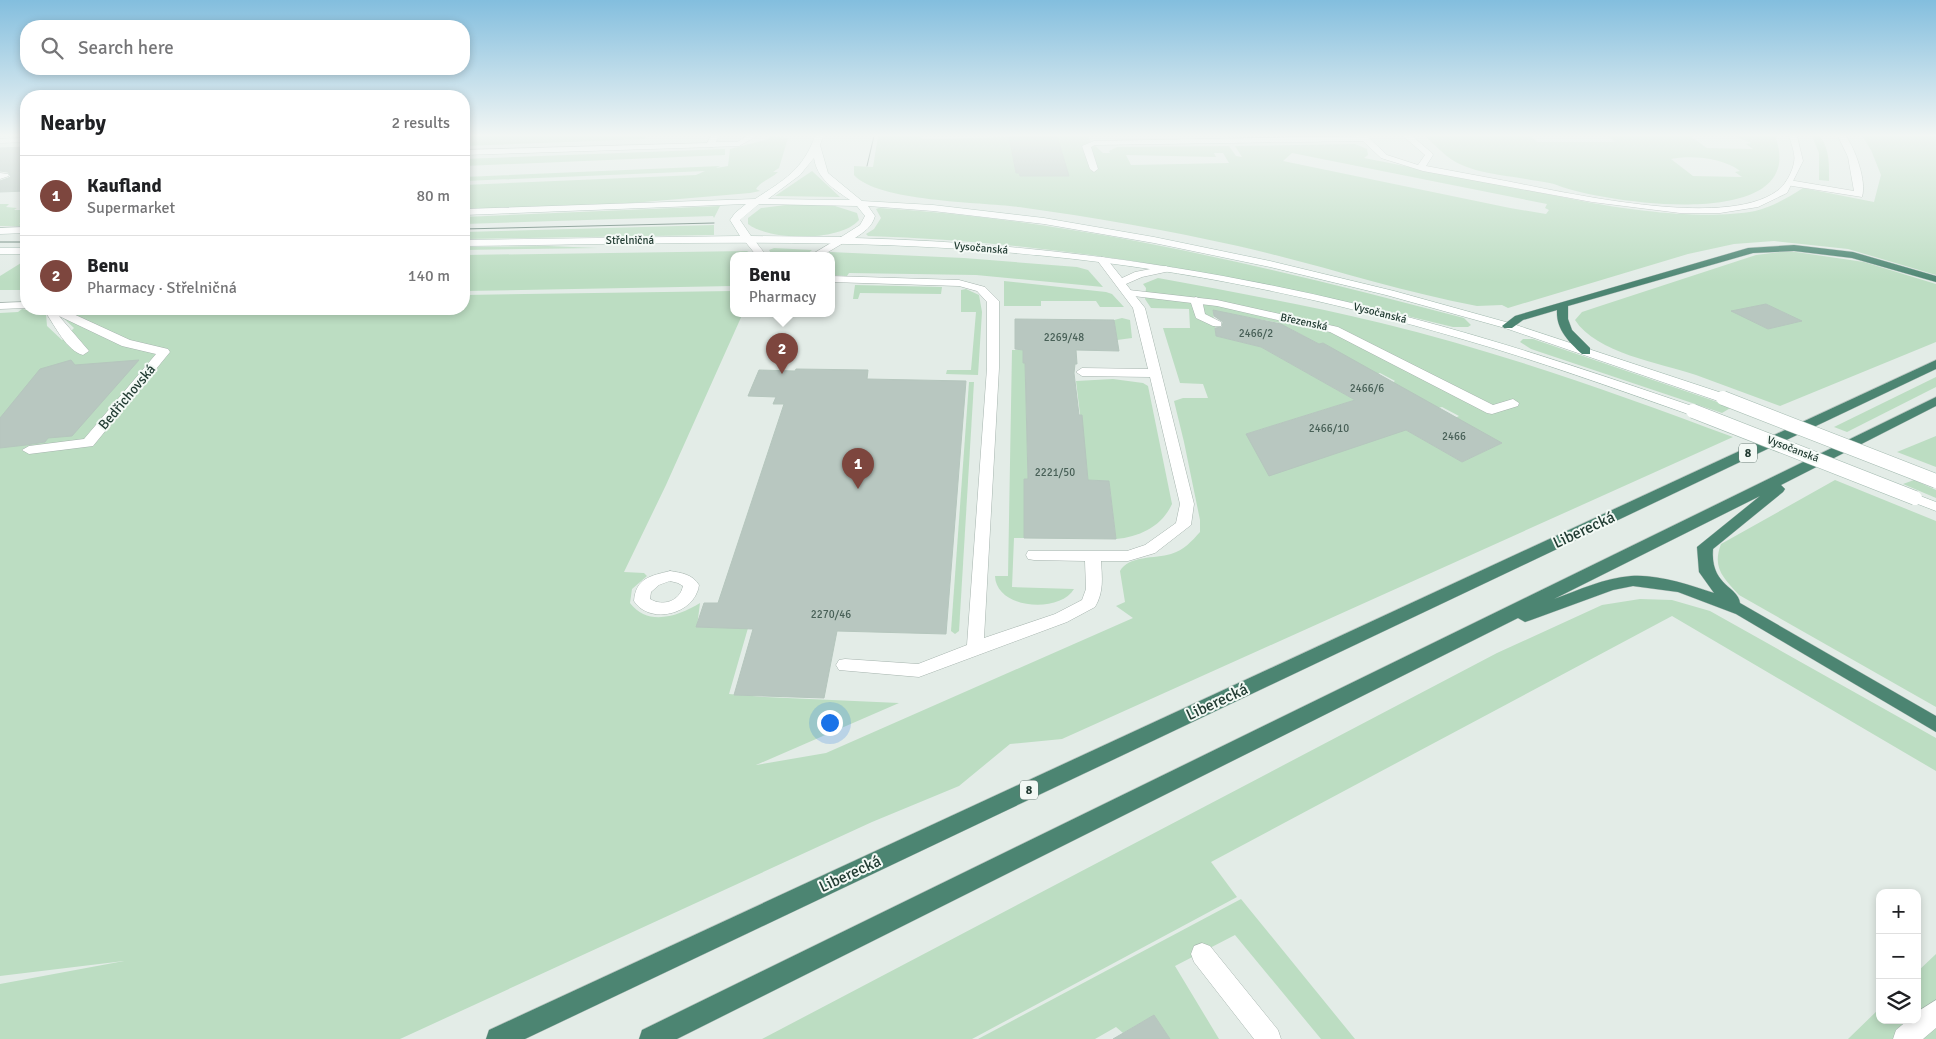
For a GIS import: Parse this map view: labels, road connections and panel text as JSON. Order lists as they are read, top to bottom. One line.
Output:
{"streets":{"highway":["8","Liberecká"],"main road":["Střelničná","Vysočanská","Březenská","Bedřichovská"]},"crossings":[["Střelničná","Vysočanská"]],"house_numbers":["2466/2","2269/48","2466/6","2466/10","2466","2221/50","2270/46"],"page":{"search":"Search here","heading":["Nearby","2 results"],"list":[{"mark":"1","name":"Kaufland","note":"Supermarket","value":"80 m"},{"mark":"2","name":"Benu","note":"Pharmacy · Střelničná","value":"140 m"}],"popup":["Benu","Pharmacy"],"pins":["2","1"],"map_buttons":["+","−"]}}
